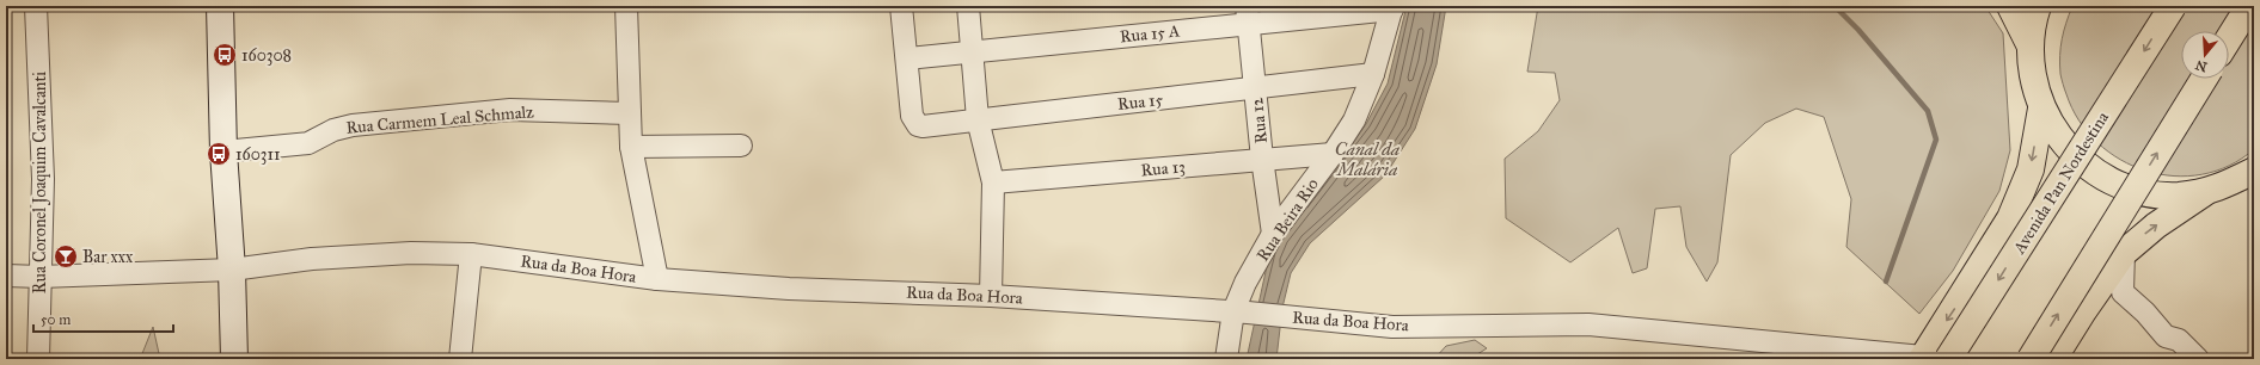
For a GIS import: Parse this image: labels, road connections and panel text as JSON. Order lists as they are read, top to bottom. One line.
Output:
{"streets":{"main road":["Avenida Pan Nordestina"],"street":["Rua 15 A","Rua 15","Rua Carmem Leal Schmalz","Rua 12","Rua 13","Rua Coronel Joaquim Cavalcanti","Rua Beira Rio","Rua da Boa Hora"]},"crossings":[["Rua 15 A","Rua 15"],["Rua 15 A","Rua 12"],["Rua 15 A","Rua Beira Rio"],["Rua 15","Rua 12"],["Rua 15","Rua Beira Rio"],["Rua 12","Rua 13"],["Rua 12","Rua Beira Rio"],["Rua 13","Rua Beira Rio"],["Rua Coronel Joaquim Cavalcanti","Rua da Boa Hora"],["Avenida Pan Nordestina","Rua da Boa Hora"],["Rua Beira Rio","Rua da Boa Hora"]],"water":["Canal da Malária"],"places":{"bus stop":["160308","160311"],"bar":["Bar xxx"]},"scale_bar":"50 m","north":"bottom"}
